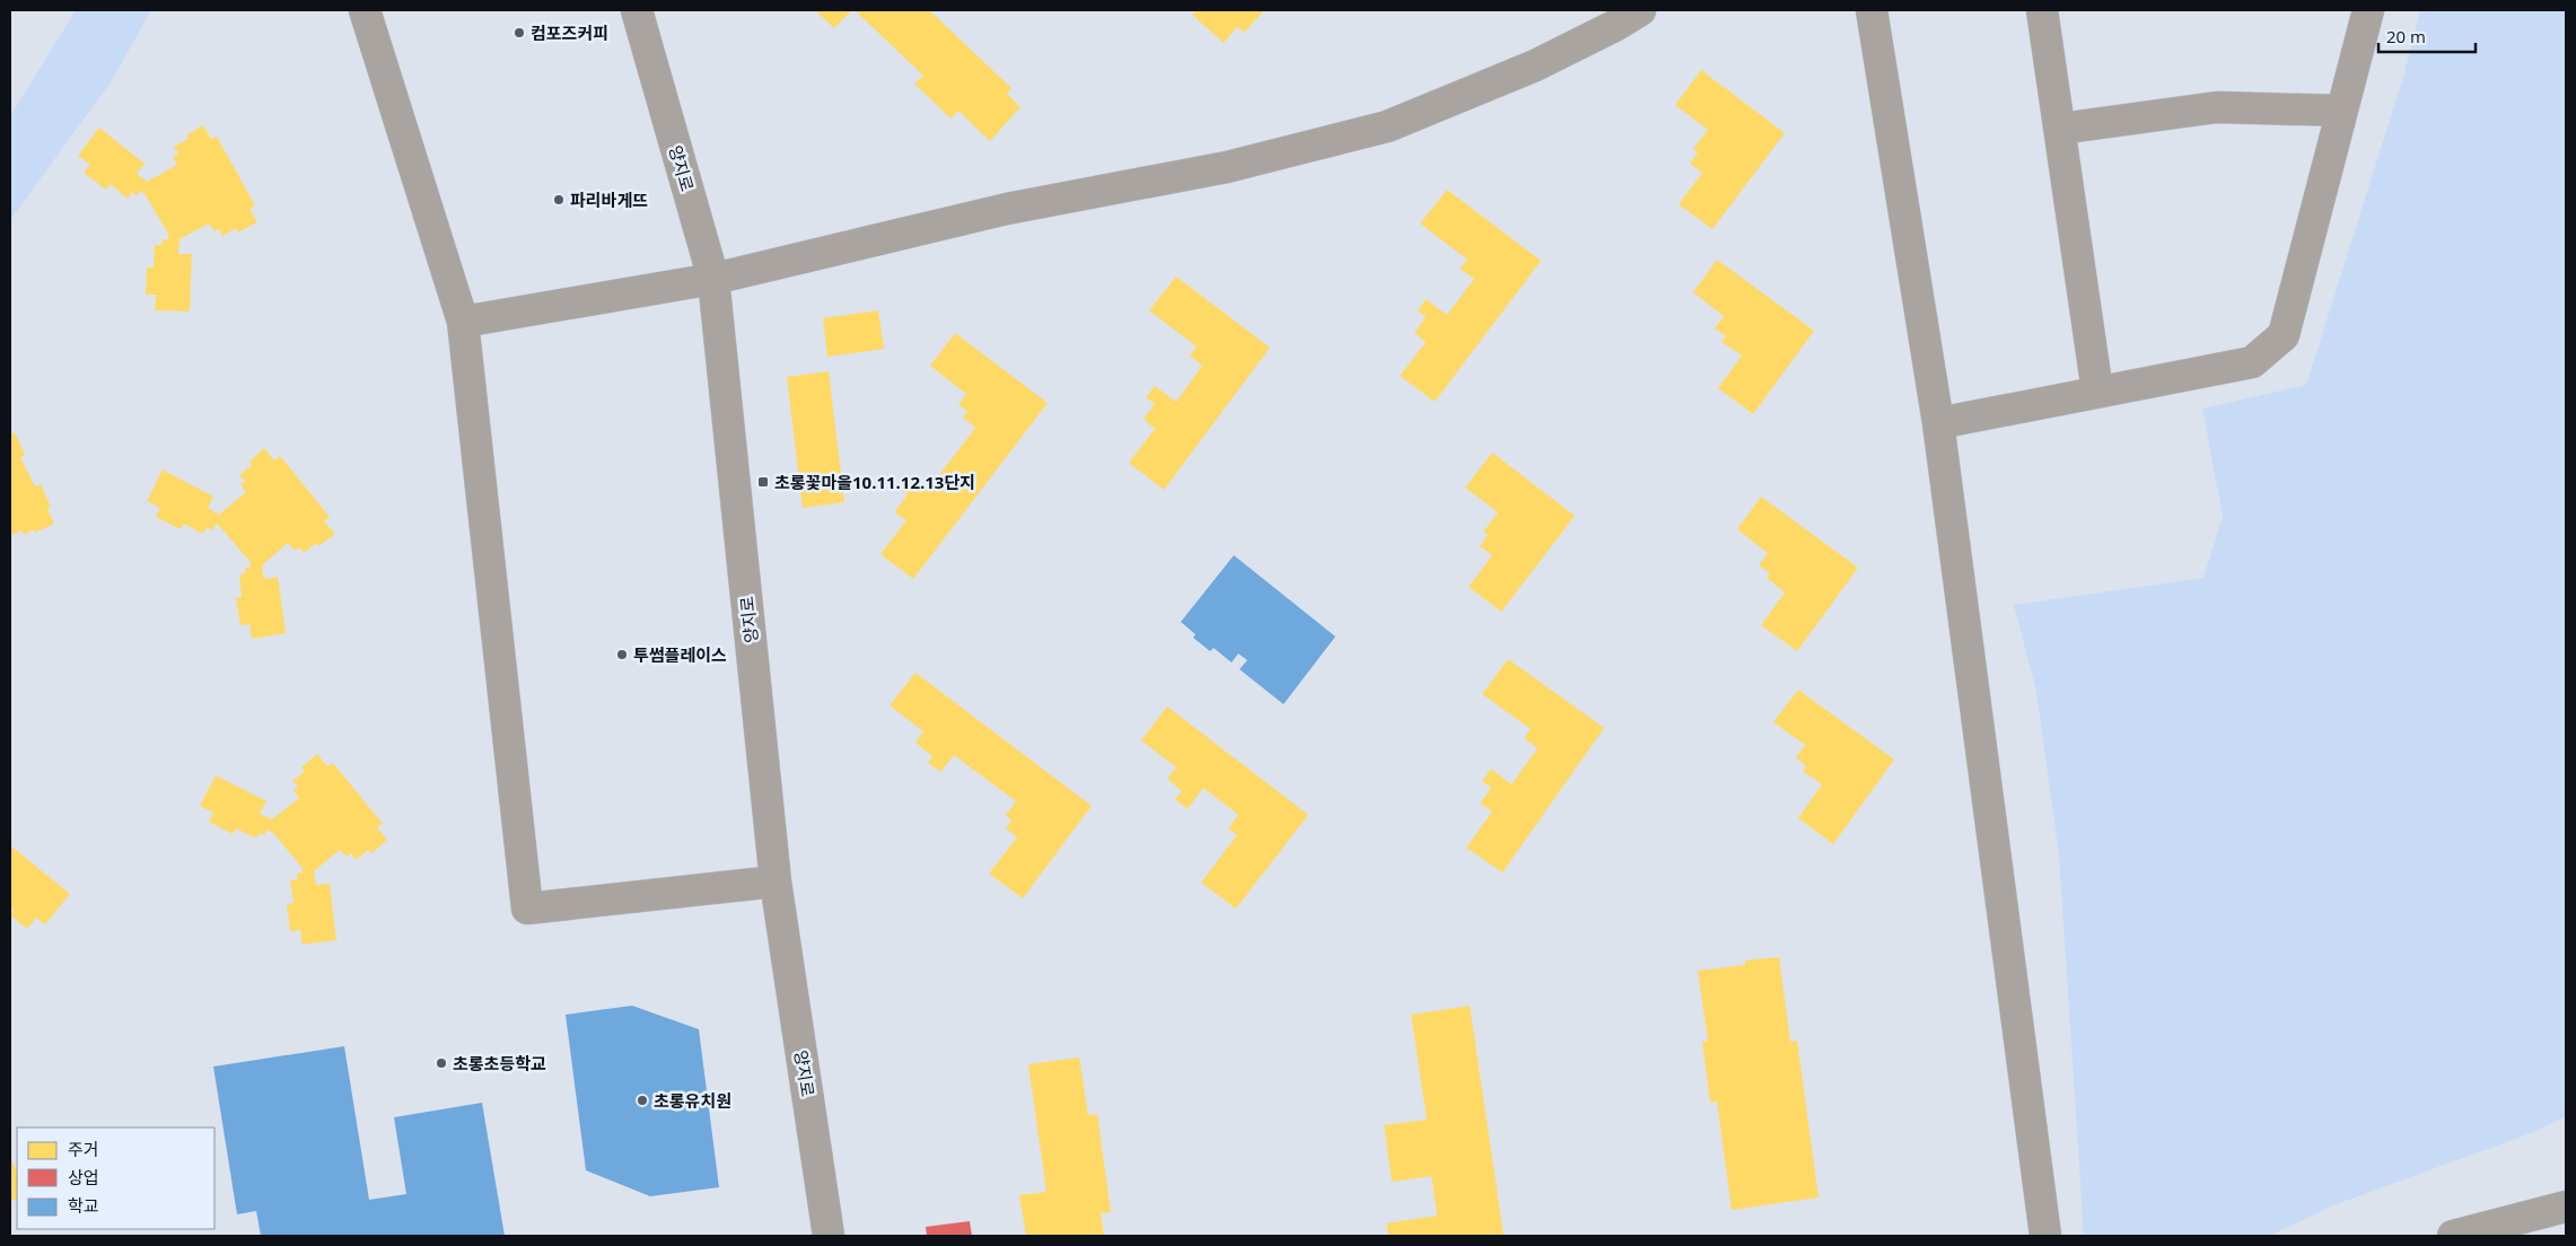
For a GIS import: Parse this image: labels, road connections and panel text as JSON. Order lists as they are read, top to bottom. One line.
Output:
{"streets":{"street":["양지로"]},"places":{"other":["컴포즈커피","파리바게뜨","투썸플레이스","초롱초등학교","초롱유치원"],"transit":["초롱꽃마을10.11.12.13단지"]},"legend":["주거","상업","학교"],"scale_bar":"20 m"}
